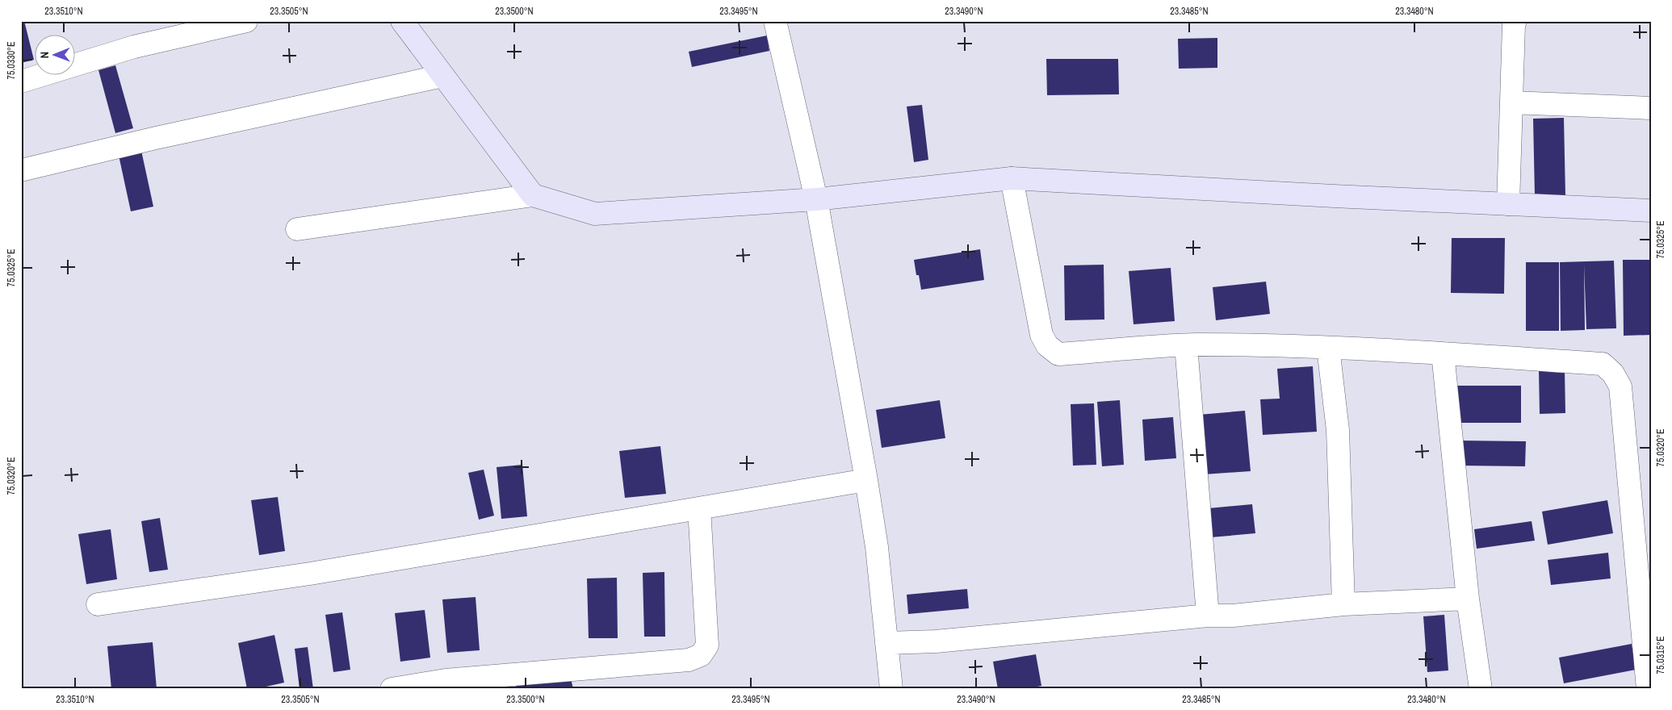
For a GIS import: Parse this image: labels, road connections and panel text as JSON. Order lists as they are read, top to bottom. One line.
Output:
{"north":"left","coordinates":["23.3510°N","23.3505°N","23.3500°N","23.3495°N","23.3490°N","23.3485°N","23.3480°N","75.0330°E","75.0325°E","75.0320°E","75.0315°E"]}
